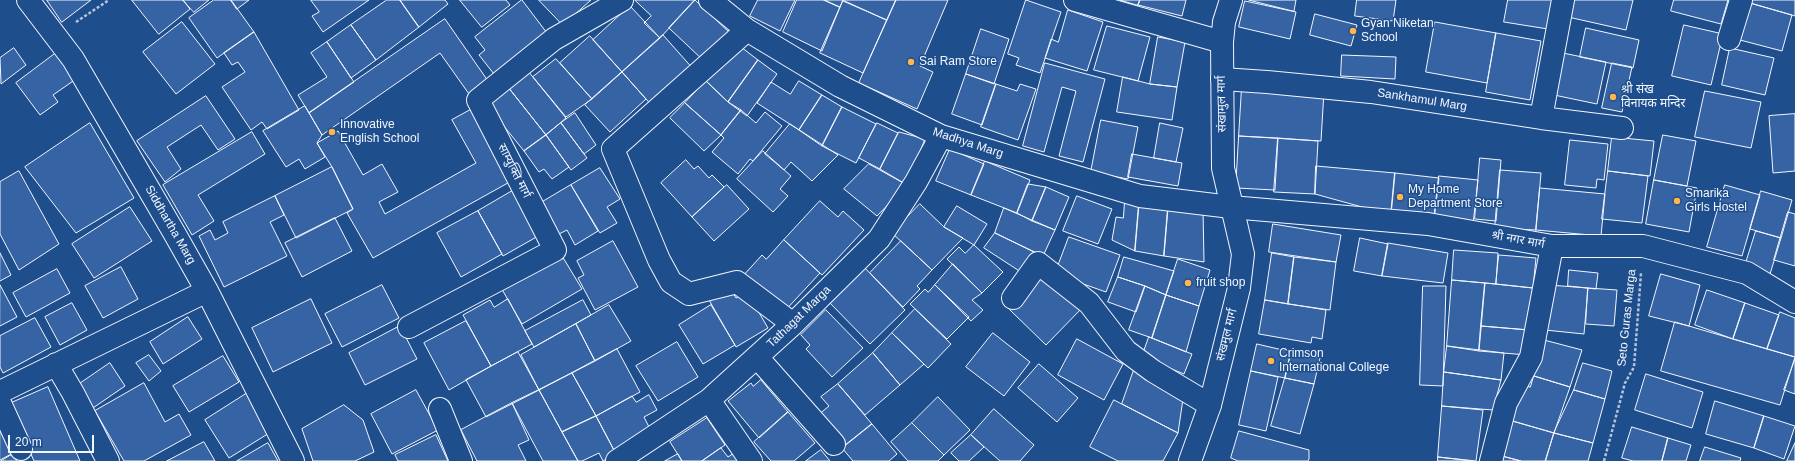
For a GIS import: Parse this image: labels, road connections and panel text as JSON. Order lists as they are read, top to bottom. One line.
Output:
{"streets":{"street":["Sankhamul Marg","संखामुल मार्ग","Madhya Marg","साम्युक्ति मार्ग","Siddhartha Marg","श्री नगर मार्ग","Tathagat Marga","संखमुल मार्ग"],"path":["Seto Guras Marga"]},"crossings":[["Sankhamul Marg","संखामुल मार्ग"],["संखामुल मार्ग","Madhya Marg"],["संखामुल मार्ग","श्री नगर मार्ग"],["संखामुल मार्ग","संखमुल मार्ग"],["Madhya Marg","श्री नगर मार्ग"],["Madhya Marg","Tathagat Marga"],["Madhya Marg","संखमुल मार्ग"],["श्री नगर मार्ग","Seto Guras Marga"],["श्री नगर मार्ग","संखमुल मार्ग"]],"places":["Gyan Niketan School","Sai Ram Store","श्री संख विनायक मन्दिर","Innovative English School","My Home Department Store","Smarika Girls Hostel","fruit shop","Crimson International College"],"scale_bar":"20 m"}
